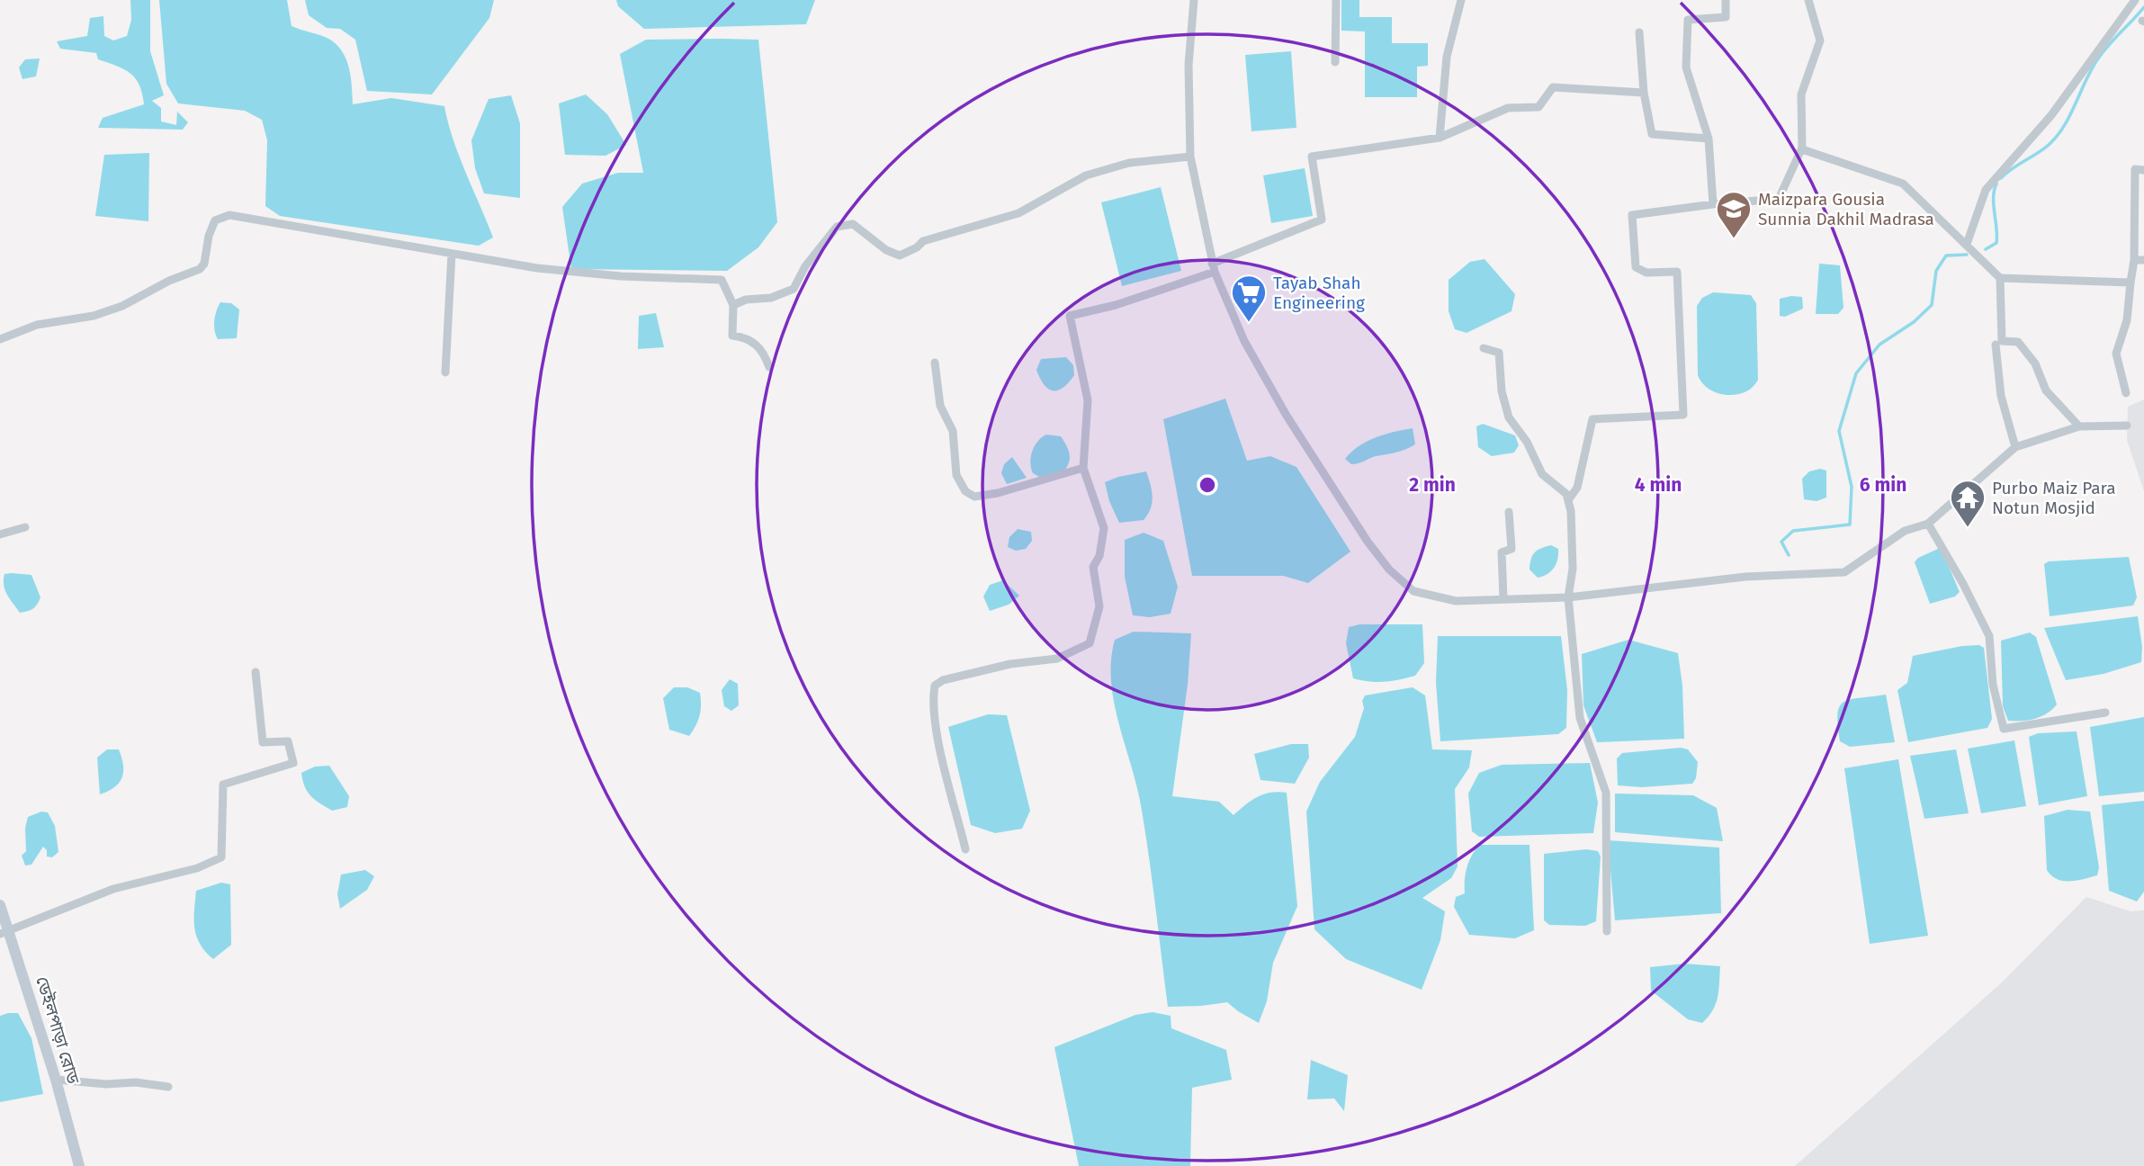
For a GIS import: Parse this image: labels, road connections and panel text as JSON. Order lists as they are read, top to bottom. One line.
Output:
{"streets":{"main road":["ডেইলপাড়া রোড"]},"places":{"school or university":["Maizpara Gousia Sunnia Dakhil Madrasa"],"supermarket":["Tayab Shah Engineering"],"temple":["Purbo Maiz Para Notun Mosjid"]},"rings":["2 min","4 min","6 min"]}
